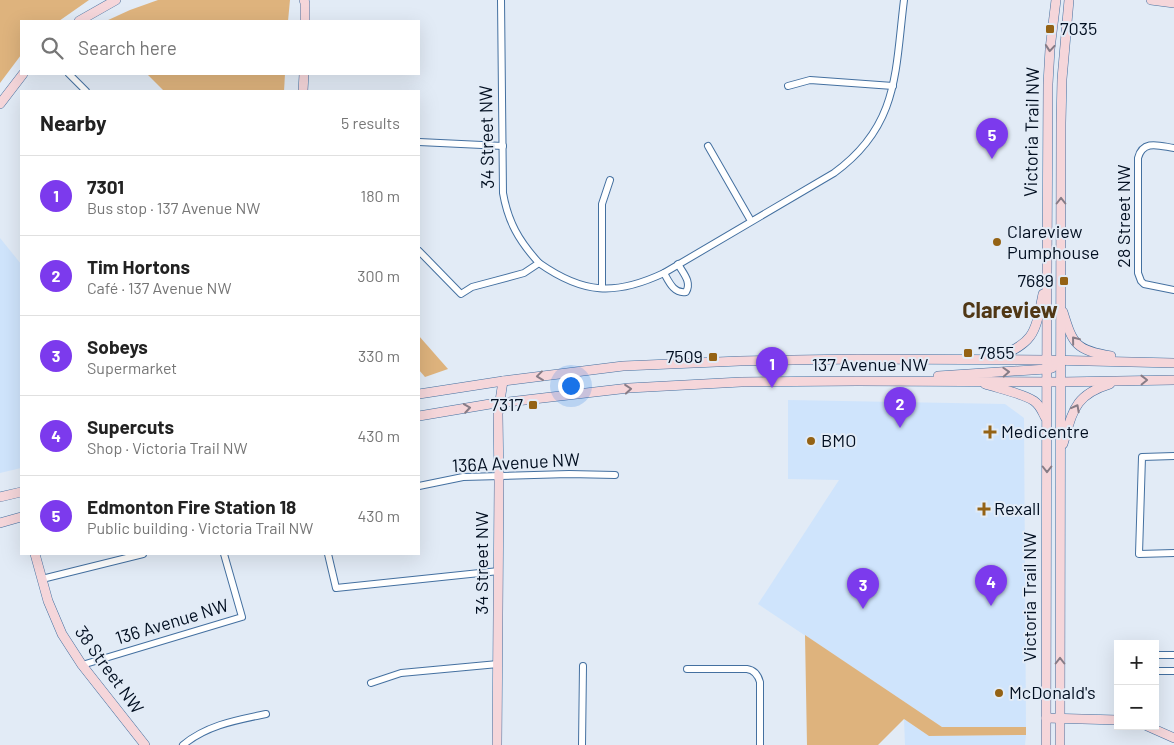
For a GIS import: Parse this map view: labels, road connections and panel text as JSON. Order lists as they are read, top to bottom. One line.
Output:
{"streets":{"main road":["Victoria Trail NW","34 Street NW","137 Avenue NW","38 Street NW"],"street":["28 Street NW","136A Avenue NW","136 Avenue NW"]},"crossings":[["Victoria Trail NW","137 Avenue NW"],["34 Street NW","137 Avenue NW"],["34 Street NW","136A Avenue NW"],["136 Avenue NW","38 Street NW"]],"districts":["Clareview"],"places":{"transit":["7035","7689","7855","7509","7317"],"other":["Clareview Pumphouse","BMO","McDonald's"],"health":["Medicentre","Rexall"]},"page":{"search":"Search here","heading":["Nearby","5 results"],"pins":["5","1","2","4","3"],"list":[{"mark":"1","name":"7301","note":"Bus stop · 137 Avenue NW","value":"180 m"},{"mark":"2","name":"Tim Hortons","note":"Café · 137 Avenue NW","value":"300 m"},{"mark":"3","name":"Sobeys","note":"Supermarket","value":"330 m"},{"mark":"4","name":"Supercuts","note":"Shop · Victoria Trail NW","value":"430 m"},{"mark":"5","name":"Edmonton Fire Station 18","note":"Public building · Victoria Trail NW","value":"430 m"}],"map_buttons":["+","−"]}}
